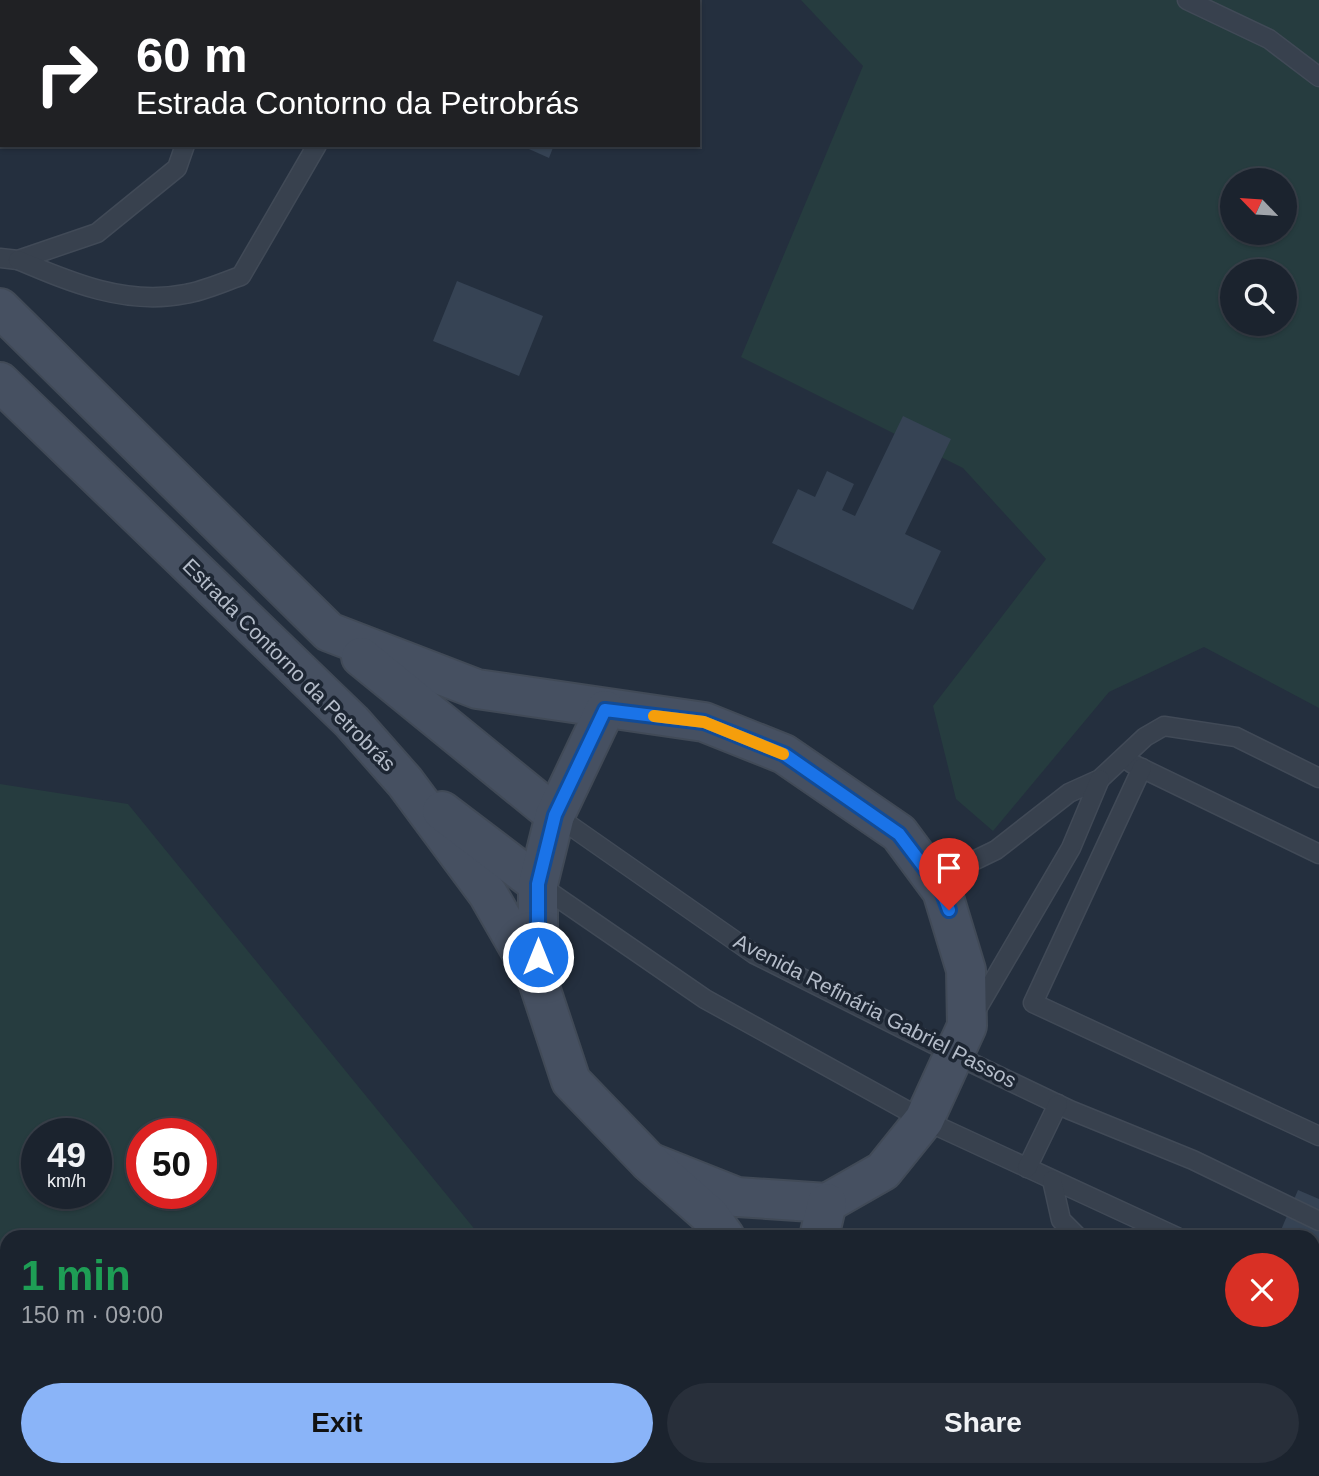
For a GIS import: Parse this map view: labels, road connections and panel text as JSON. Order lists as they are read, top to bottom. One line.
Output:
{"streets":{"main road":["Estrada Contorno da Petrobrás","Avenida Refinária Gabriel Passos"]},"crossings":[["Estrada Contorno da Petrobrás","Avenida Refinária Gabriel Passos"]],"north":"top left","page":{"turn":["60 m","Estrada Contorno da Petrobrás"],"speed":"49 km/h","limit":"50","heading":["1 min","150 m · 09:00"],"buttons":["Exit","Share"]}}
